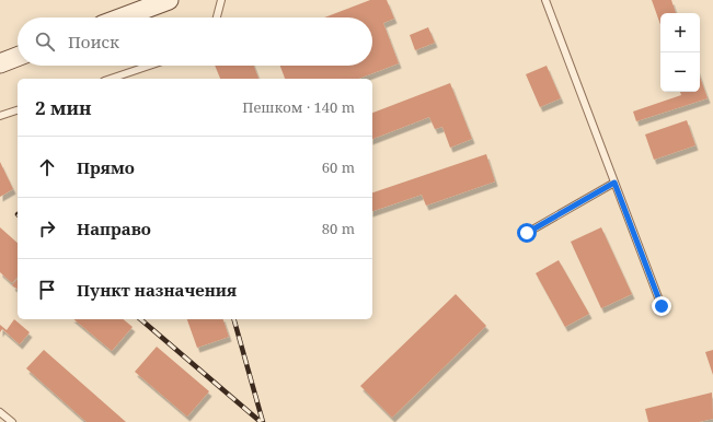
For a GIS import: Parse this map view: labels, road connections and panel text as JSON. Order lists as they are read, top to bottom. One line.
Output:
{"page":{"map_buttons":["+","−"],"search":"Поиск","heading":["2 мин","Пешком · 140 m"],"list":[["Прямо","60 m"],["Направо","80 m"],"Пункт назначения"]}}
